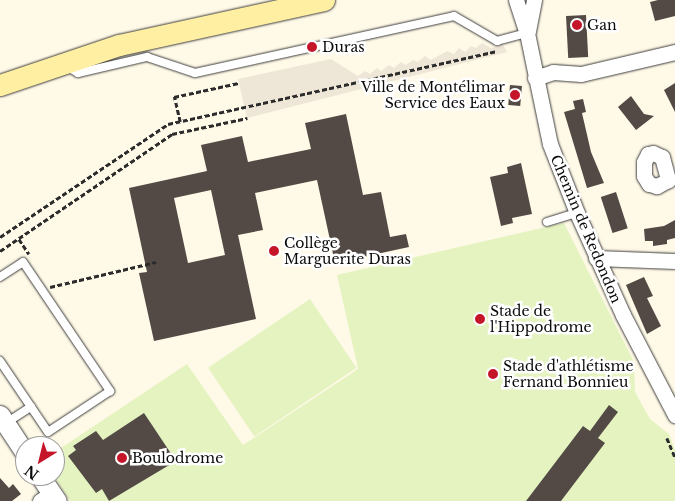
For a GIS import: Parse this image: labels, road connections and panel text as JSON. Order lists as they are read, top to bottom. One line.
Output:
{"streets":{"street":["Chemin de Redondon"]},"places":["Gan","Duras","Ville de Montélimar Service des Eaux","Collège Marguerite Duras","Stade de l'Hippodrome","Stade d'athlétisme Fernand Bonnieu","Boulodrome"],"north":"bottom left"}
